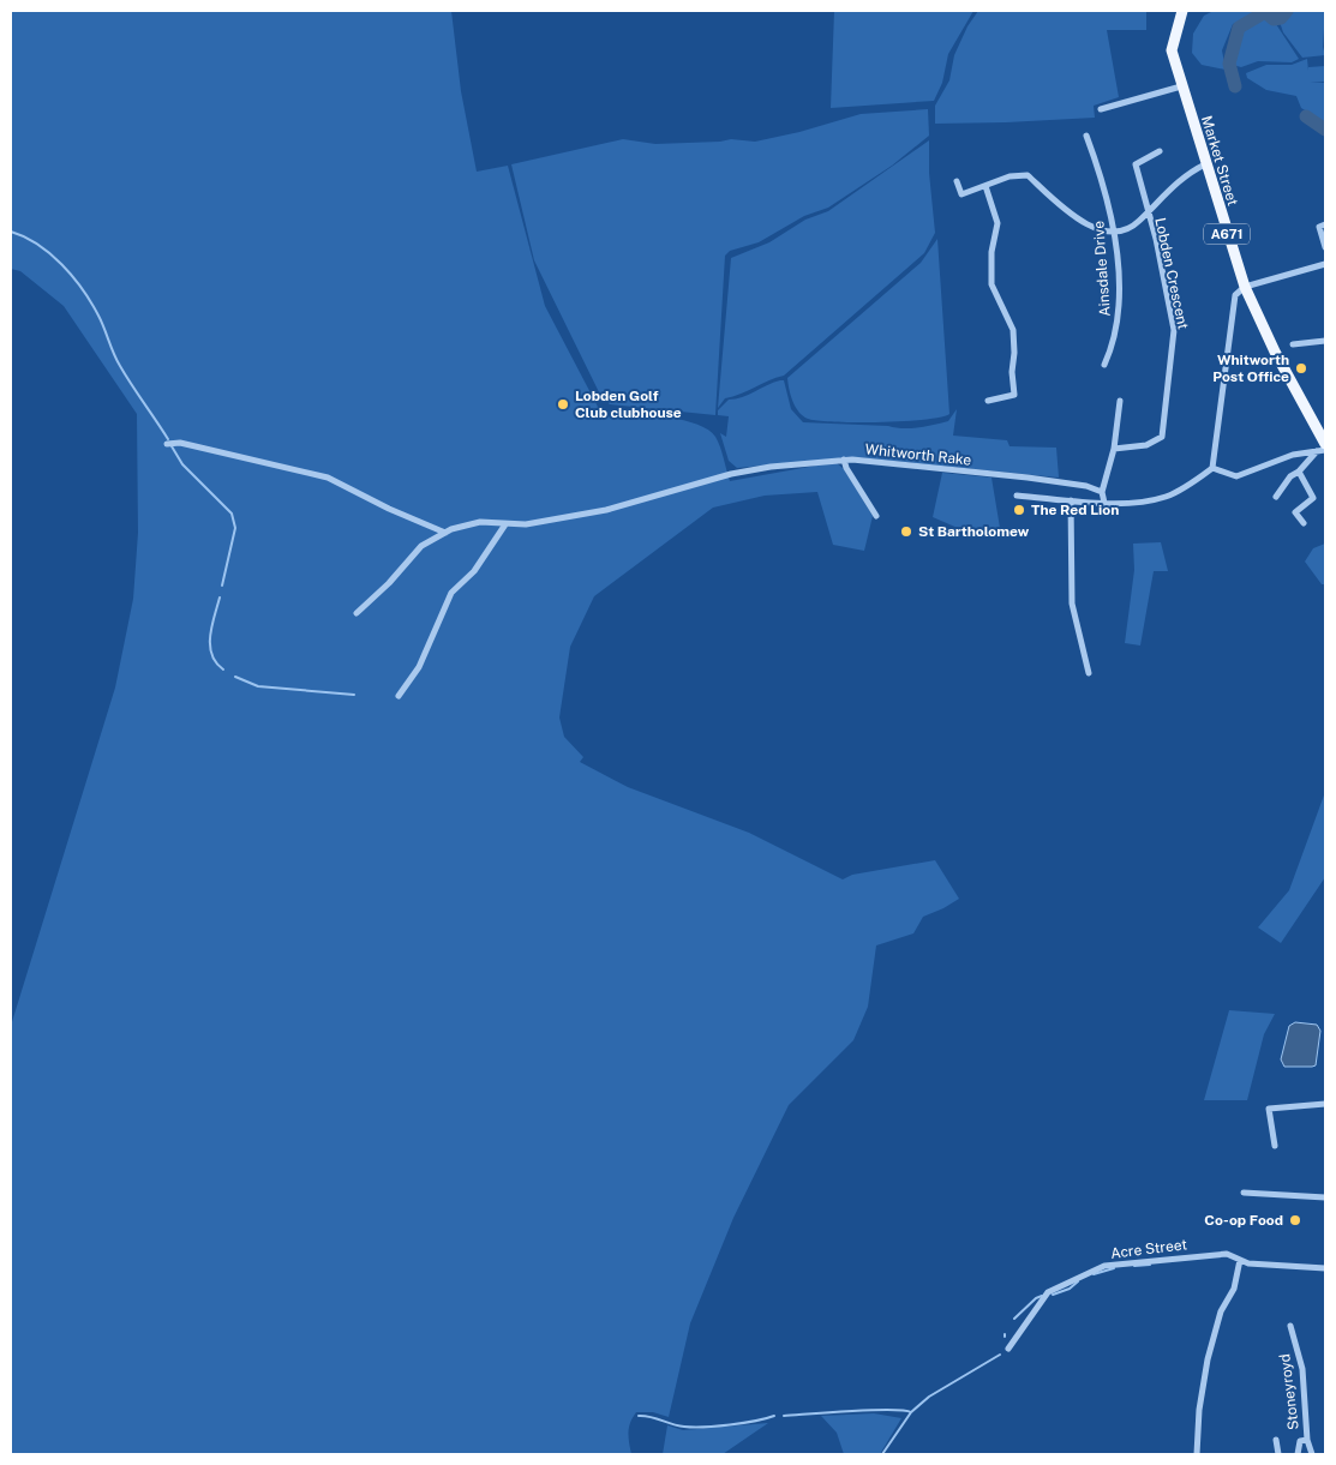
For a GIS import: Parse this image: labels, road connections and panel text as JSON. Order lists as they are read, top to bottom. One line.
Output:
{"streets":{"main road":["Market Street","A671"],"street":["Ainsdale Drive","Lobden Crescent","Whitworth Rake","Acre Street","Stoneyroyd"]},"places":["Whitworth Post Office","Lobden Golf Club clubhouse","The Red Lion","St Bartholomew","Co-op Food"]}
